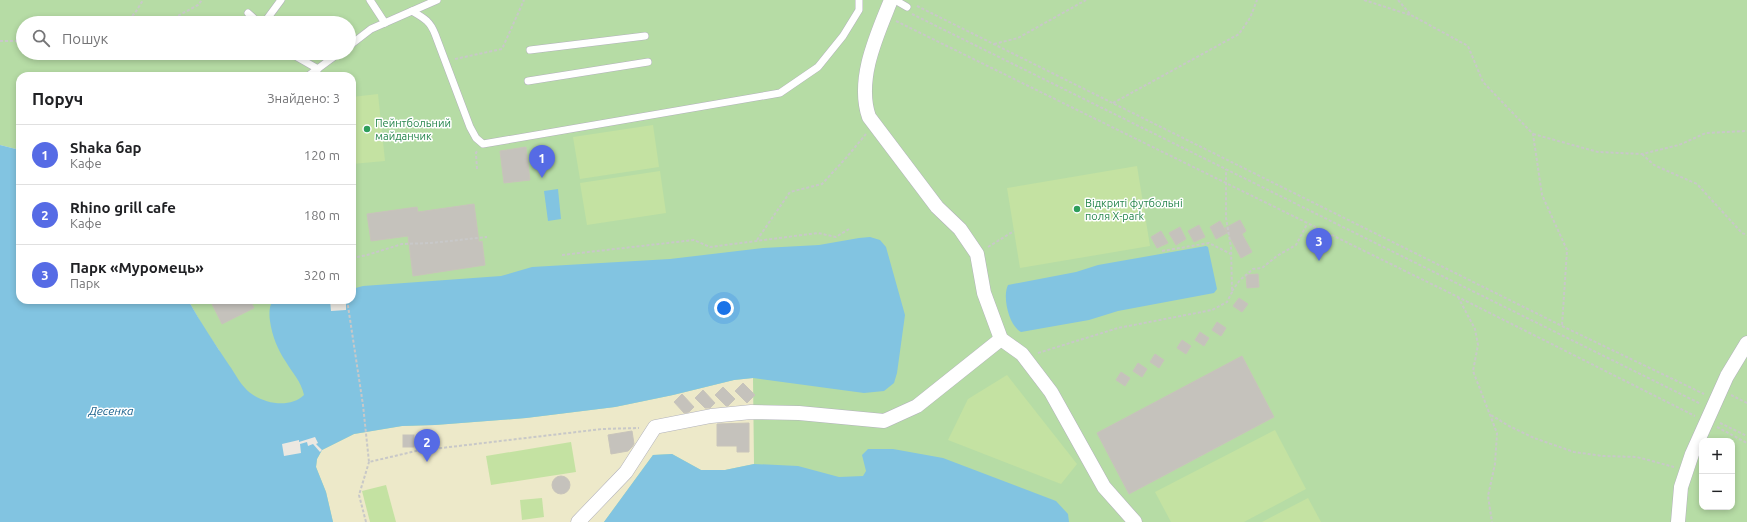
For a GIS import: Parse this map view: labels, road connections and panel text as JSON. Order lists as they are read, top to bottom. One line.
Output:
{"water":["Десенка"],"places":["Пейнтбольний майданчик","Відкриті футбольні поля X-park"],"page":{"search":"Пошук","heading":["Поруч","Знайдено: 3"],"list":[{"mark":"1","name":"Shaka бар","note":"Кафе","value":"120 m"},{"mark":"2","name":"Rhino grill cafe","note":"Кафе","value":"180 m"},{"mark":"3","name":"Парк «Муромець»","note":"Парк","value":"320 m"}],"pins":["1","3","2"],"map_buttons":["+","−"]}}
